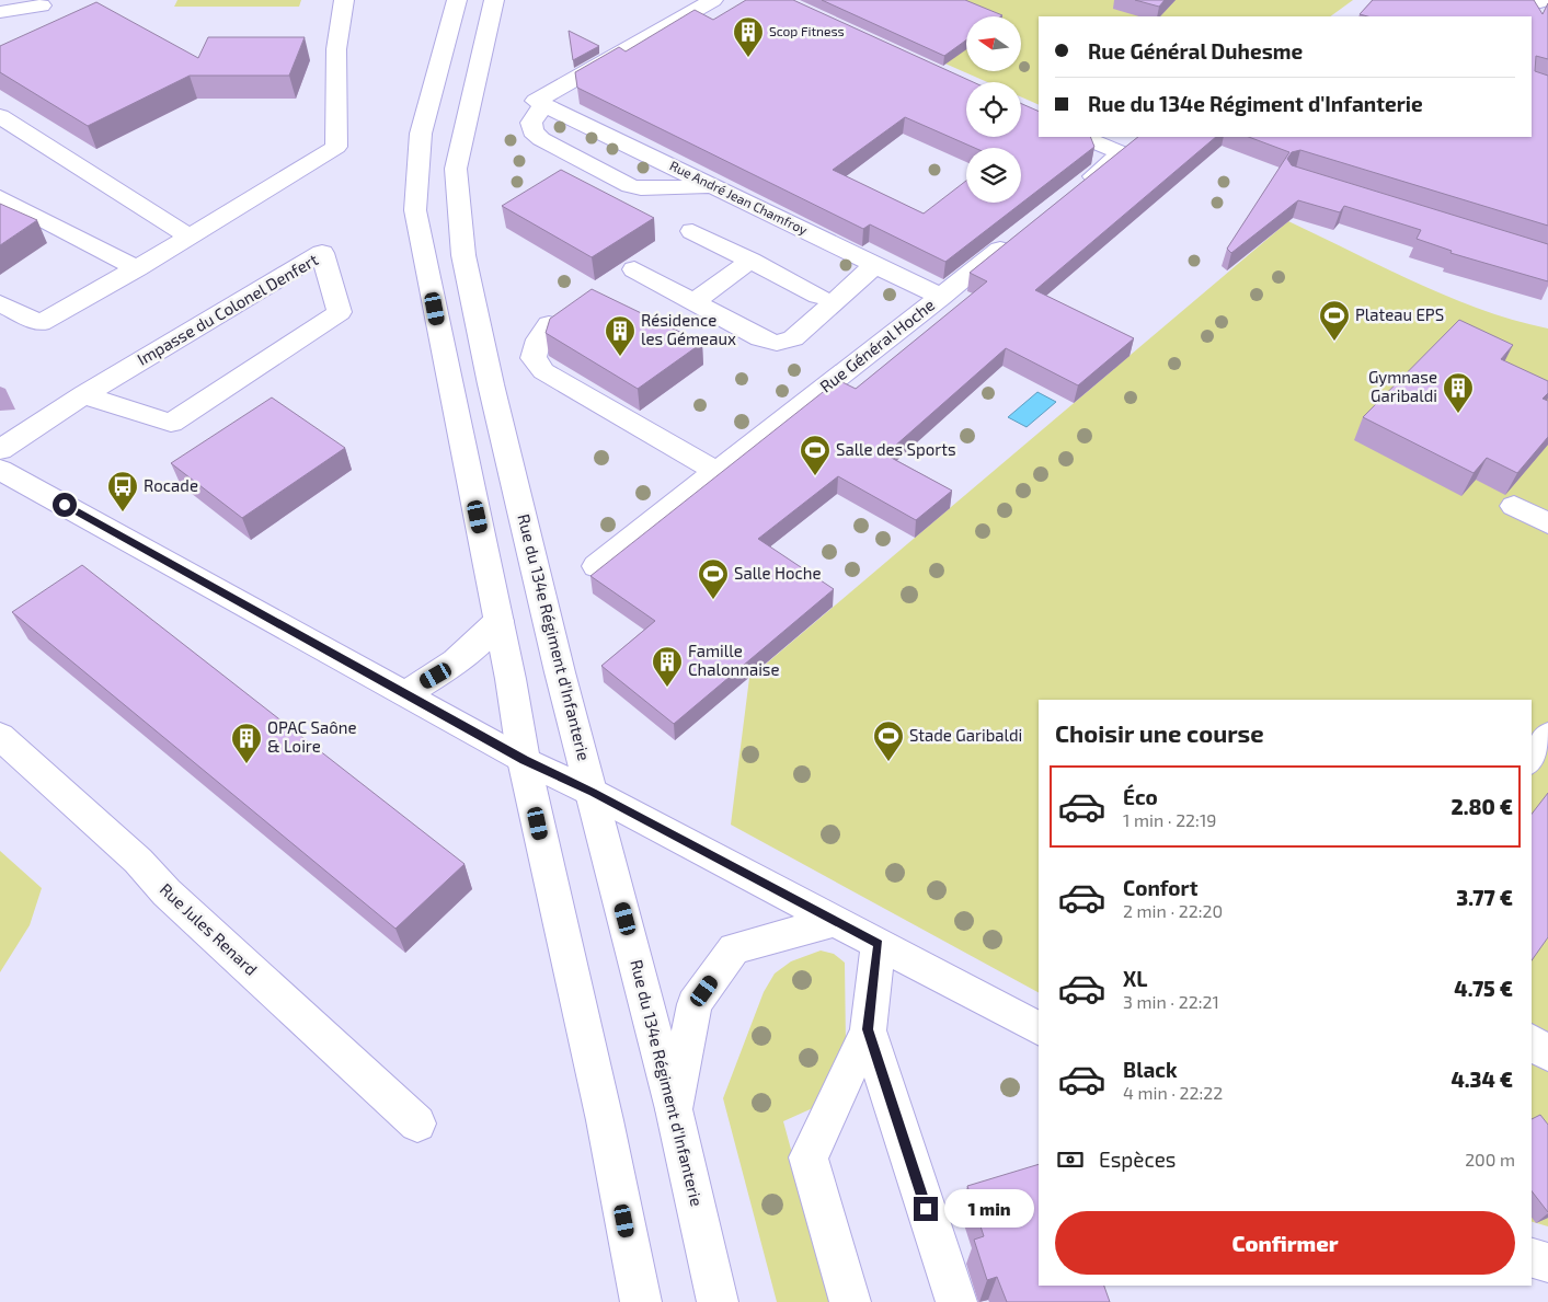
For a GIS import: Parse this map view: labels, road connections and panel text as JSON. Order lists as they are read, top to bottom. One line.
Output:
{"streets":{"main road":["Rue André Jean Chamfroy","Impasse du Colonel Denfert","Rue Général Hoche","Rue du 134e Régiment d'Infanterie","Rue Jules Renard"]},"crossings":[["Rue André Jean Chamfroy","Rue Général Hoche"]],"places":{"building":["Scop Fitness","Résidence les Gémeaux","Gymnase Garibaldi","Famille Chalonnaise","OPAC Saône & Loire"],"sports":["Plateau EPS","Salle des Sports","Salle Hoche","Stade Garibaldi"],"bus stop":["Rocade"]},"north":"left","page":{"banner":["Rue Général Duhesme","Rue du 134e Régiment d'Infanterie"],"heading":"Choisir une course","list":[{"name":"Éco","note":"1 min · 22:19","value":"2.80 €"},{"name":"Confort","note":"2 min · 22:20","value":"3.77 €"},{"name":"XL","note":"3 min · 22:21","value":"4.75 €"},{"name":"Black","note":"4 min · 22:22","value":"4.34 €"}],"pay":["Espèces","200 m"],"bubble":"1 min","buttons":"Confirmer"}}
